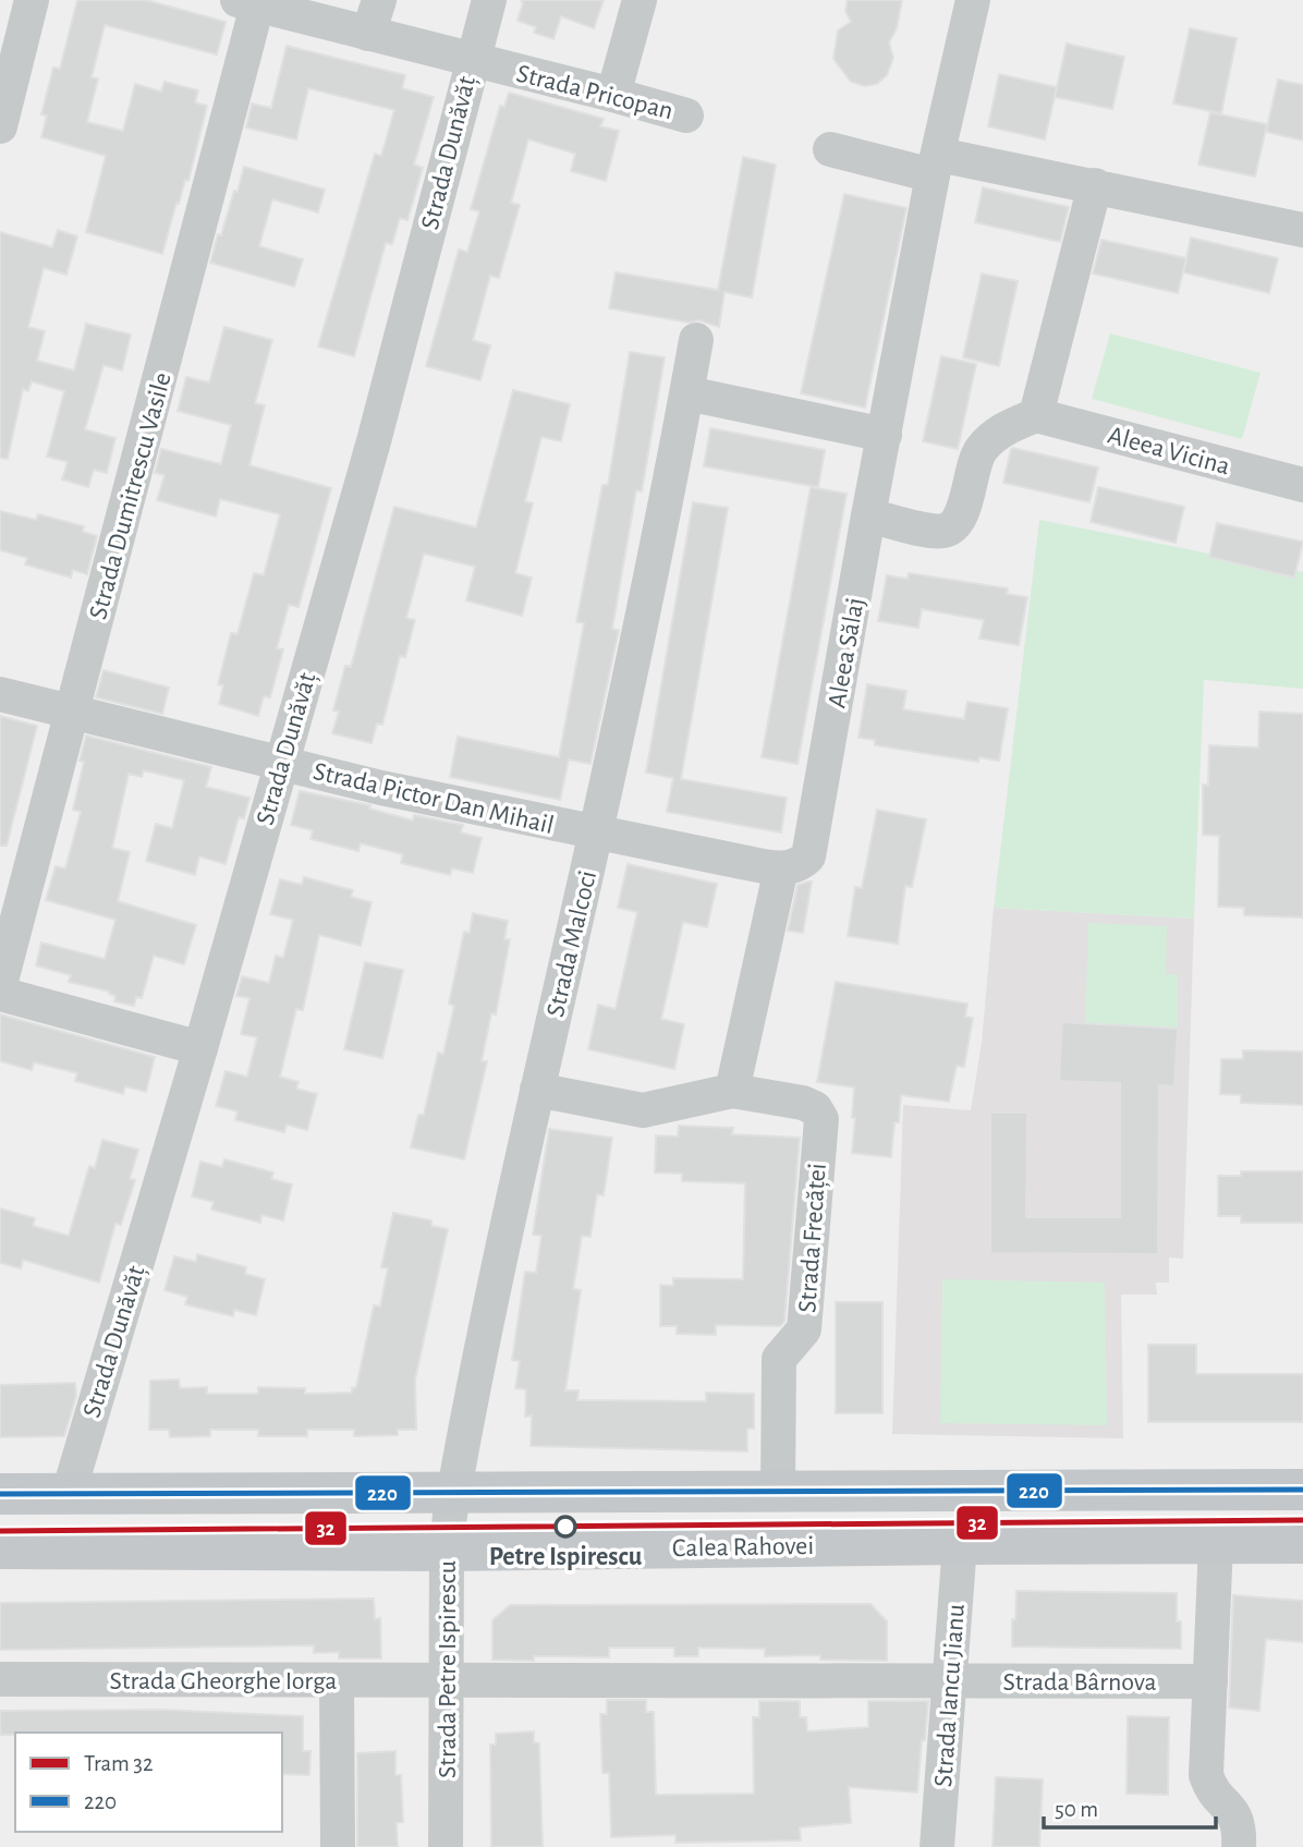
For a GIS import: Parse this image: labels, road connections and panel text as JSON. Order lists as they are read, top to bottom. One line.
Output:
{"streets":{"main road":["Calea Rahovei"],"street":["Strada Pricopan","Strada Dunăvăț","Aleea Vicina","Strada Dumitrescu Vasile","Aleea Sălaj","Strada Pictor Dan Mihail","Strada Malcoci","Strada Frecăței","Strada Petre Ispirescu","Strada Gheorghe Iorga","Strada Bârnova","Strada Iancu Jianu"]},"crossings":[["Strada Pricopan","Strada Dunăvăț"],["Strada Pricopan","Strada Dumitrescu Vasile"],["Strada Dunăvăț","Strada Pictor Dan Mihail"],["Strada Dunăvăț","Calea Rahovei"],["Strada Dumitrescu Vasile","Strada Pictor Dan Mihail"],["Aleea Sălaj","Strada Pictor Dan Mihail"],["Strada Pictor Dan Mihail","Strada Malcoci"],["Strada Malcoci","Calea Rahovei"],["Strada Malcoci","Strada Petre Ispirescu"],["Strada Frecăței","Calea Rahovei"],["Calea Rahovei","Strada Petre Ispirescu"],["Calea Rahovei","Strada Iancu Jianu"],["Strada Petre Ispirescu","Strada Gheorghe Iorga"],["Strada Bârnova","Strada Iancu Jianu"]],"places":["Petre Ispirescu"],"lines":["transit line 220","tram line 32"],"legend":["Tram 32","220"],"scale_bar":"50 m"}
